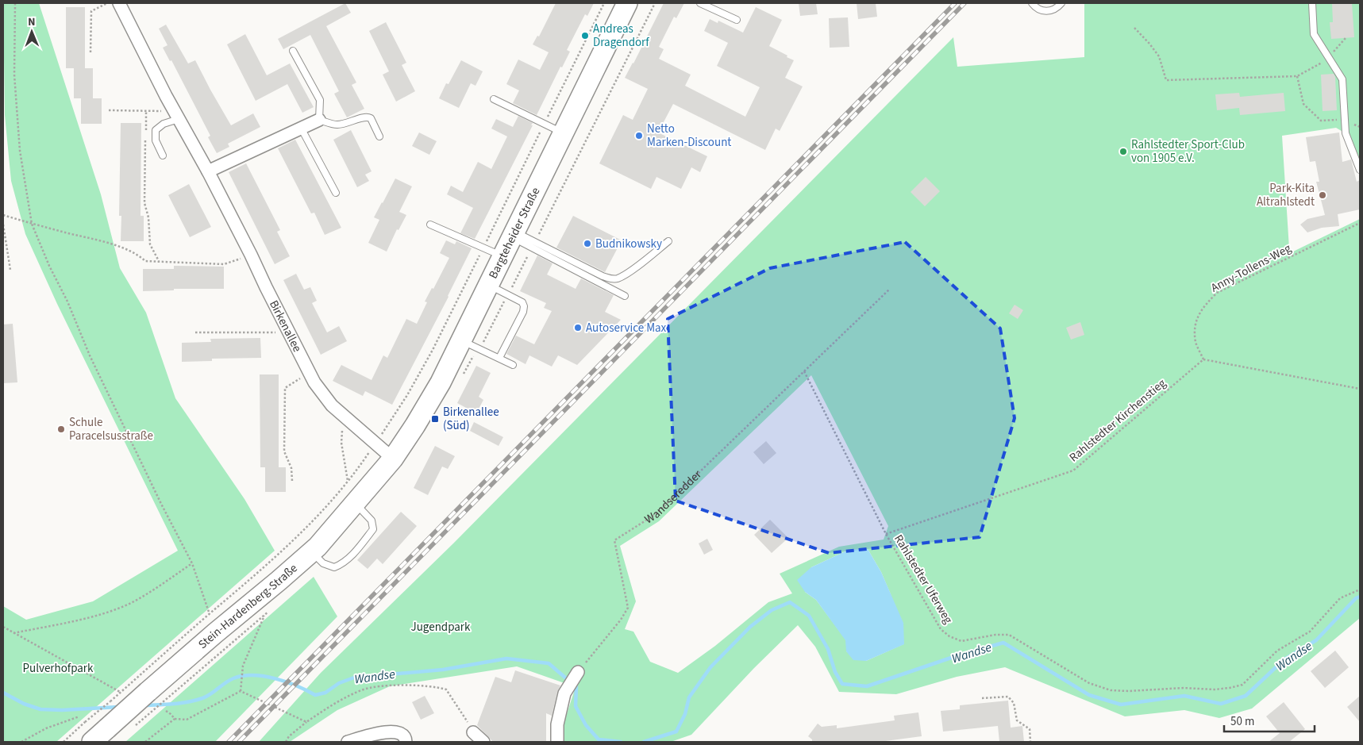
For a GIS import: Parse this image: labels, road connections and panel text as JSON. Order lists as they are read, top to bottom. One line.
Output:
{"streets":{"main road":["Bargteheider Straße","Stein-Hardenberg-Straße"],"street":["Birkenallee"],"path":["Anny-Tollens-Weg","Rahlstedter Kirchenstieg","Wandseredder","Rahlstedter Uferweg"]},"crossings":[["Bargteheider Straße","Birkenallee"],["Bargteheider Straße","Stein-Hardenberg-Straße"],["Anny-Tollens-Weg","Rahlstedter Kirchenstieg"],["Birkenallee","Stein-Hardenberg-Straße"],["Rahlstedter Kirchenstieg","Rahlstedter Uferweg"],["Wandseredder","Rahlstedter Uferweg"]],"water":["Wandse"],"parks":["Jugendpark","Pulverhofpark"],"places":{"other":["Andreas Dragendorf","Netto Marken-Discount","Rahlstedter Sport-Club von 1905 e.V.","Park-Kita Altrahlstedt","Budnikowsky","Autoservice Max","Schule Paracelsusstraße"],"transit":["Birkenallee (Süd)"]},"scale_bar":"50 m","north":"top"}
